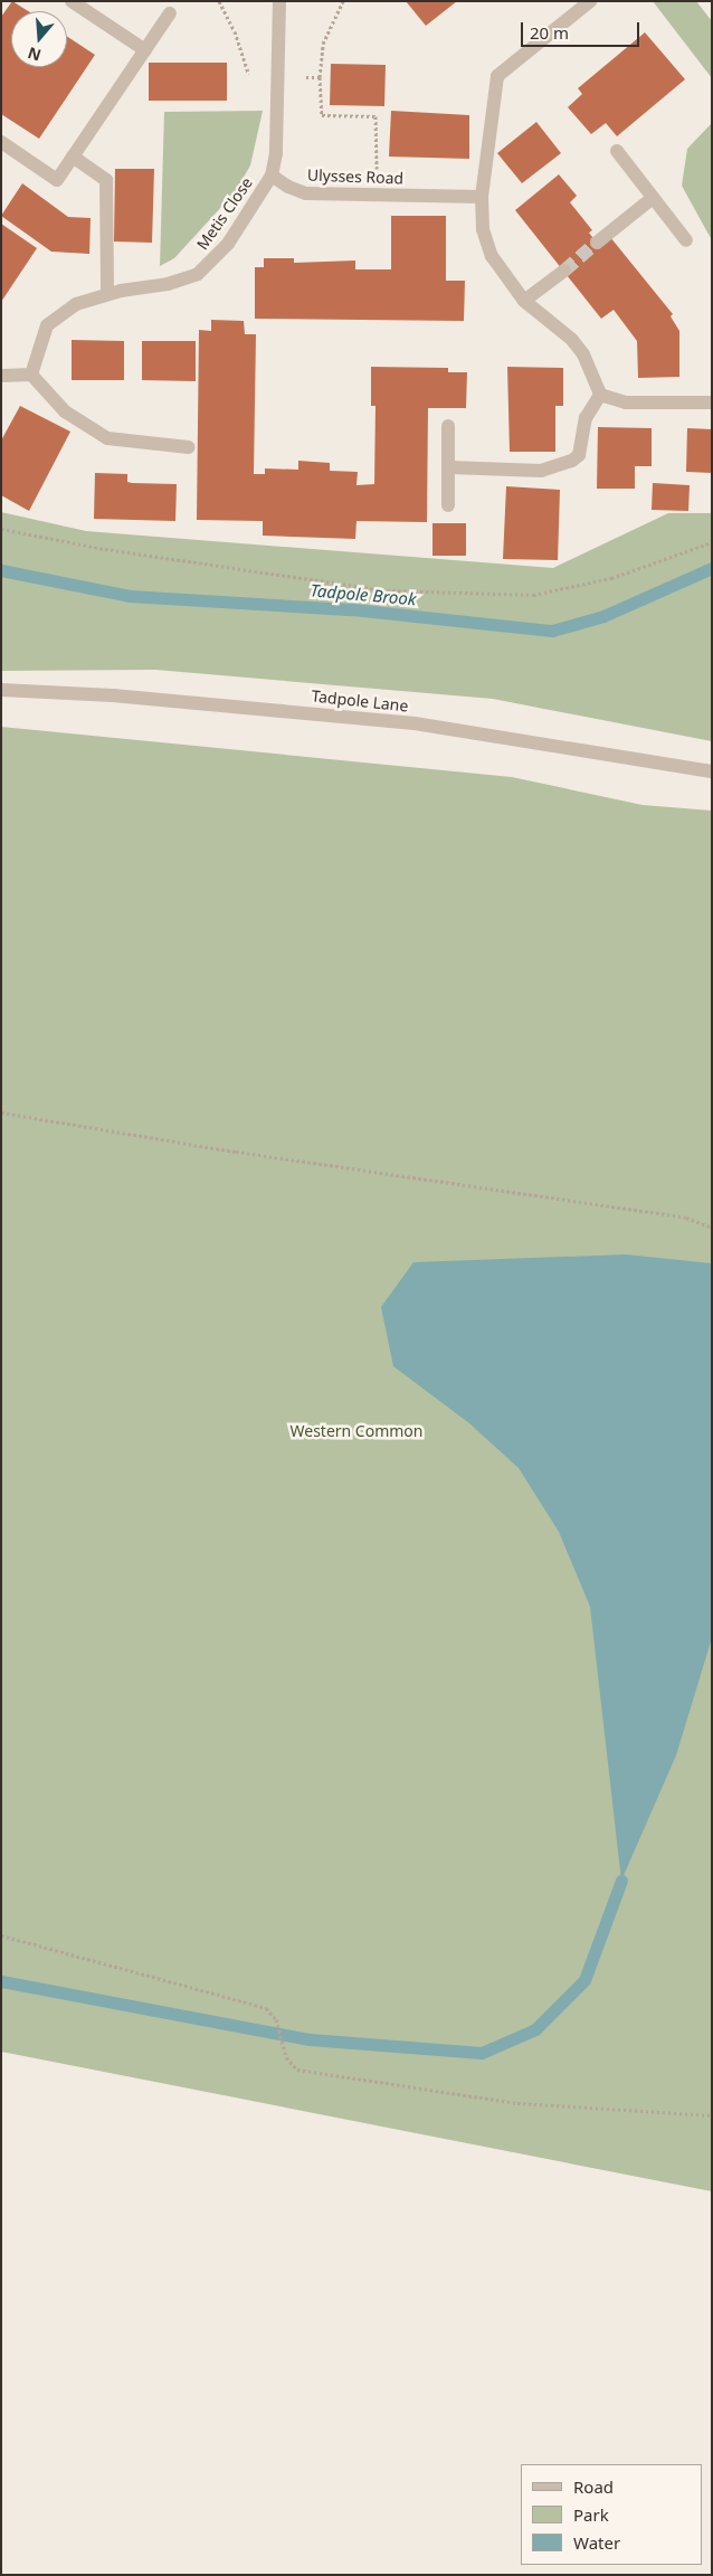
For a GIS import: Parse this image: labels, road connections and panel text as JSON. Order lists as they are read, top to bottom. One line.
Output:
{"streets":{"street":["Ulysses Road","Metis Close","Tadpole Lane"]},"crossings":[["Ulysses Road","Metis Close"]],"water":["Tadpole Brook"],"parks":["Western Common"],"legend":["Road","Park","Water"],"scale_bar":"20 m","north":"bottom"}
